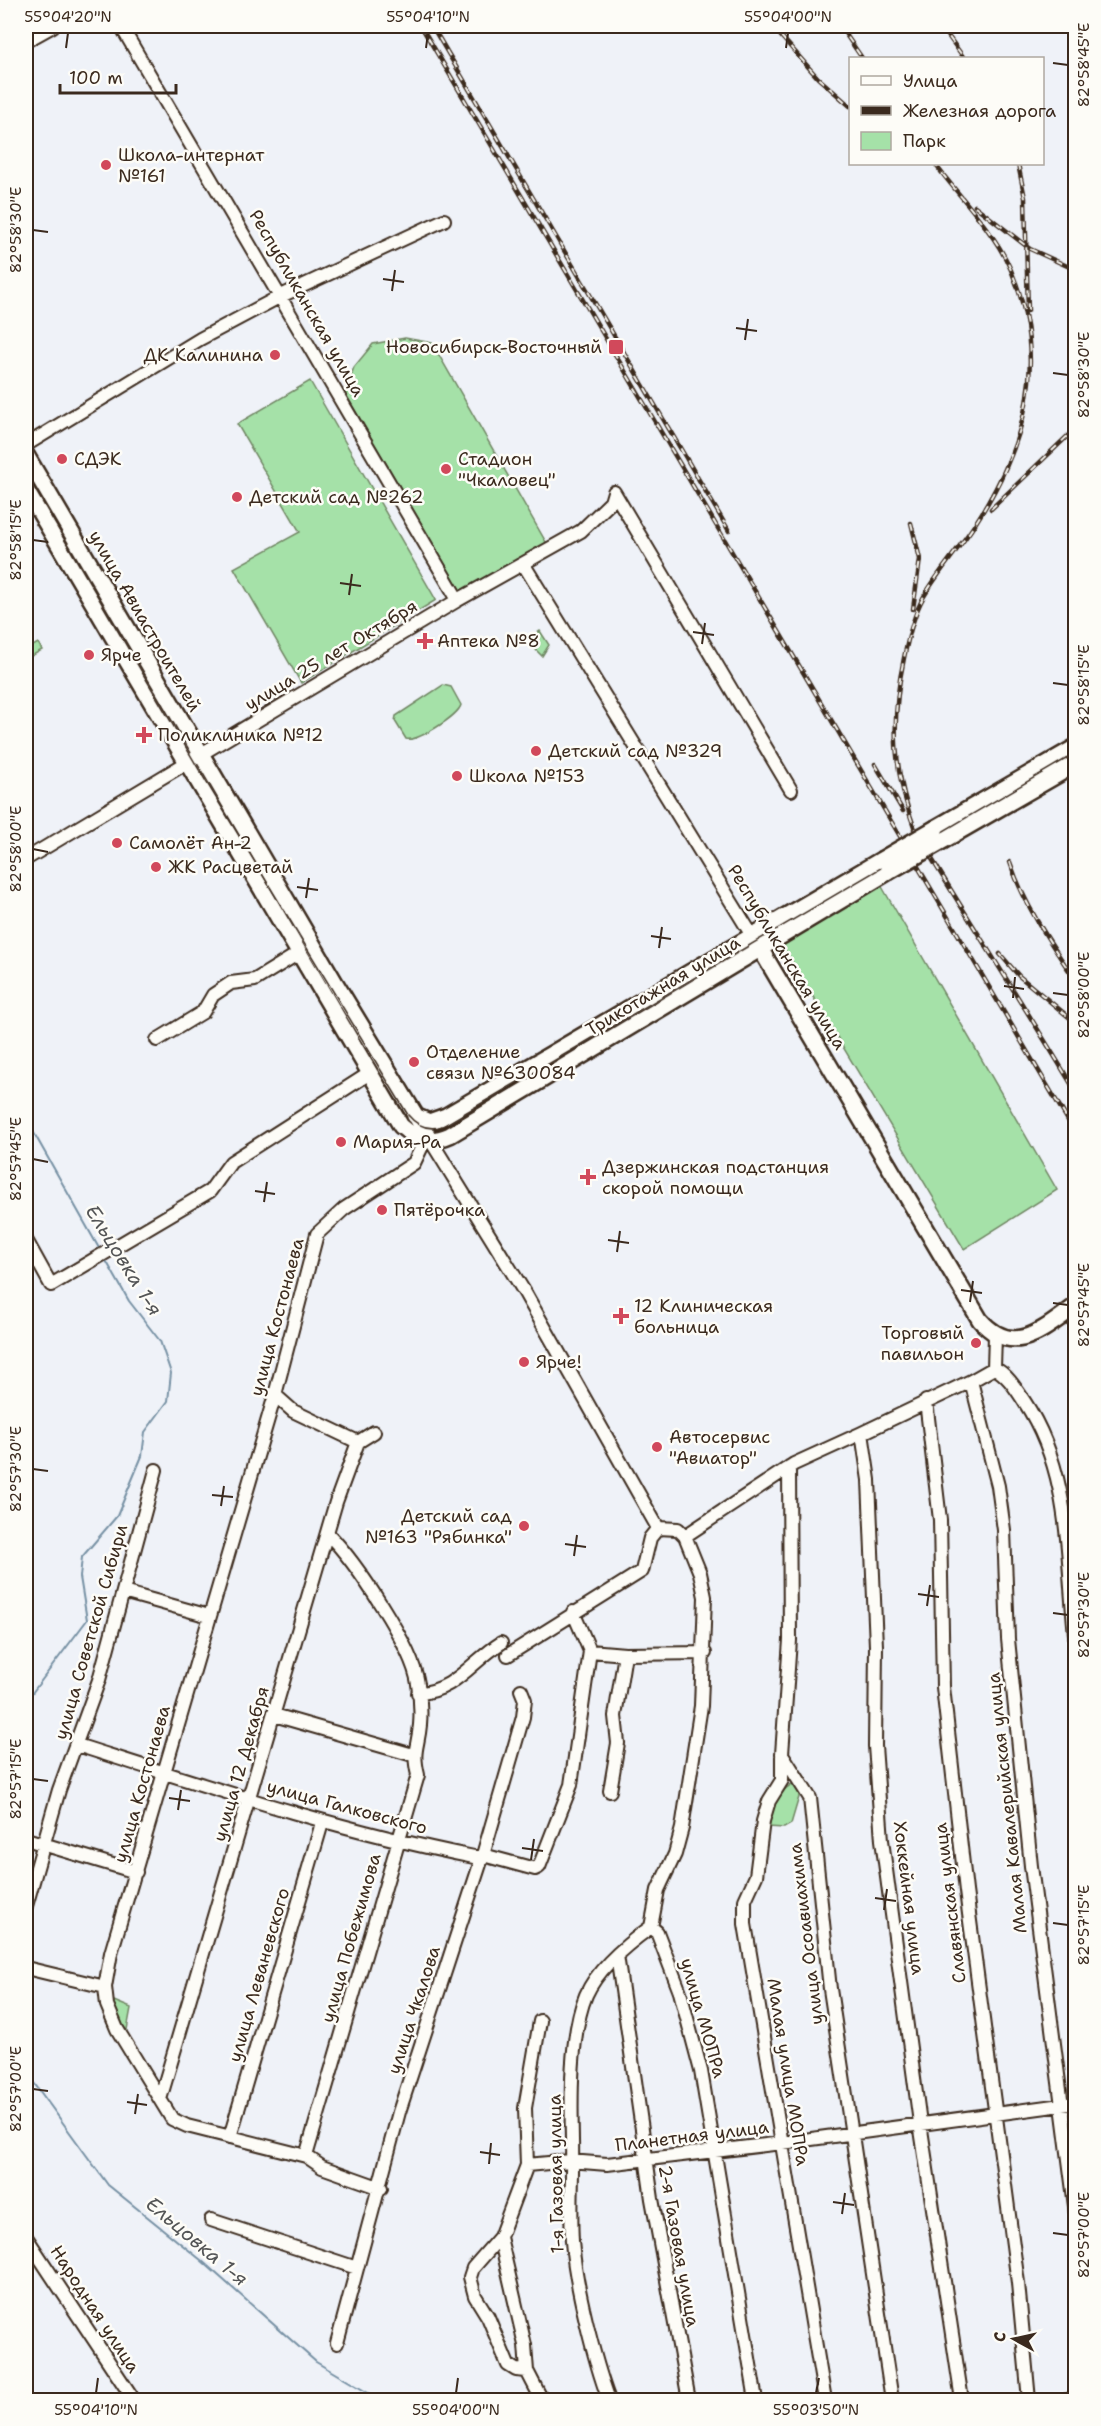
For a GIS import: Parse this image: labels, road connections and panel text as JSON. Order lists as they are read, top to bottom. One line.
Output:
{"streets":{"main road":["Республиканская улица","улица Авиастроителей","Трикотажная улица"],"street":["улица 25 лет Октября","улица Костонаева","улица Советской Сибири","улица 12 Декабря","Малая Кавалерийская улица","улица Галковского","Хоккейная улица","Славянская улица","улица Осоавиахима","улица Побежимова","улица Леваневского","улица Чкалова","улица МОПРа","Малая улица МОПРа","Планетная улица","1-я Газовая улица","2-я Газовая улица","Народная улица"]},"crossings":[["Республиканская улица","улица 25 лет Октября"],["Республиканская улица","Трикотажная улица"],["улица Авиастроителей","улица 25 лет Октября"],["улица Авиастроителей","Трикотажная улица"],["улица Авиастроителей","улица Костонаева"],["Трикотажная улица","улица Костонаева"],["улица Костонаева","улица 12 Декабря"],["улица Костонаева","улица Галковского"],["улица Костонаева","улица Побежимова"],["улица Костонаева","улица Леваневского"],["улица Костонаева","улица Чкалова"],["улица Советской Сибири","улица Галковского"],["улица 12 Декабря","улица Галковского"],["улица 12 Декабря","улица Побежимова"],["Малая Кавалерийская улица","Планетная улица"],["улица Галковского","улица Побежимова"],["улица Галковского","улица Леваневского"],["улица Галковского","улица Чкалова"],["Хоккейная улица","Планетная улица"],["Славянская улица","Планетная улица"],["улица Осоавиахима","Малая улица МОПРа"],["улица Осоавиахима","Планетная улица"],["улица МОПРа","Планетная улица"],["улица МОПРа","1-я Газовая улица"],["Малая улица МОПРа","Планетная улица"],["Планетная улица","1-я Газовая улица"],["Планетная улица","2-я Газовая улица"],["1-я Газовая улица","2-я Газовая улица"]],"water":["Ельцовка 1-я"],"places":{"other":["Школа-интернат №161","ДК Калинина","СДЭК","Стадион \"Чкаловец\"","Детский сад №262","Ярче","Детский сад №329","Школа №153","Самолёт Ан-2","ЖК Расцветай","Отделение связи №630084","Мария-Ра","Пятёрочка","Торговый павильон","Ярче!","Автосервис \"Авиатор\"","Детский сад №163 \"Рябинка\""],"transit":["Новосибирск-Восточный"],"health":["Аптека №8","Поликлиника №12","Дзержинская подстанция скорой помощи","12 Клиническая больница"]},"legend":["Улица","Железная дорога","Парк"],"scale_bar":"100 m","north":"left","coordinates":["55°04'20\"N","55°04'10\"N","55°04'00\"N","82°58'45\"E","82°58'30\"E","82°58'15\"E","82°58'00\"E","82°57'45\"E","82°57'30\"E","82°57'15\"E","82°57'00\"E","55°03'50\"N"]}
